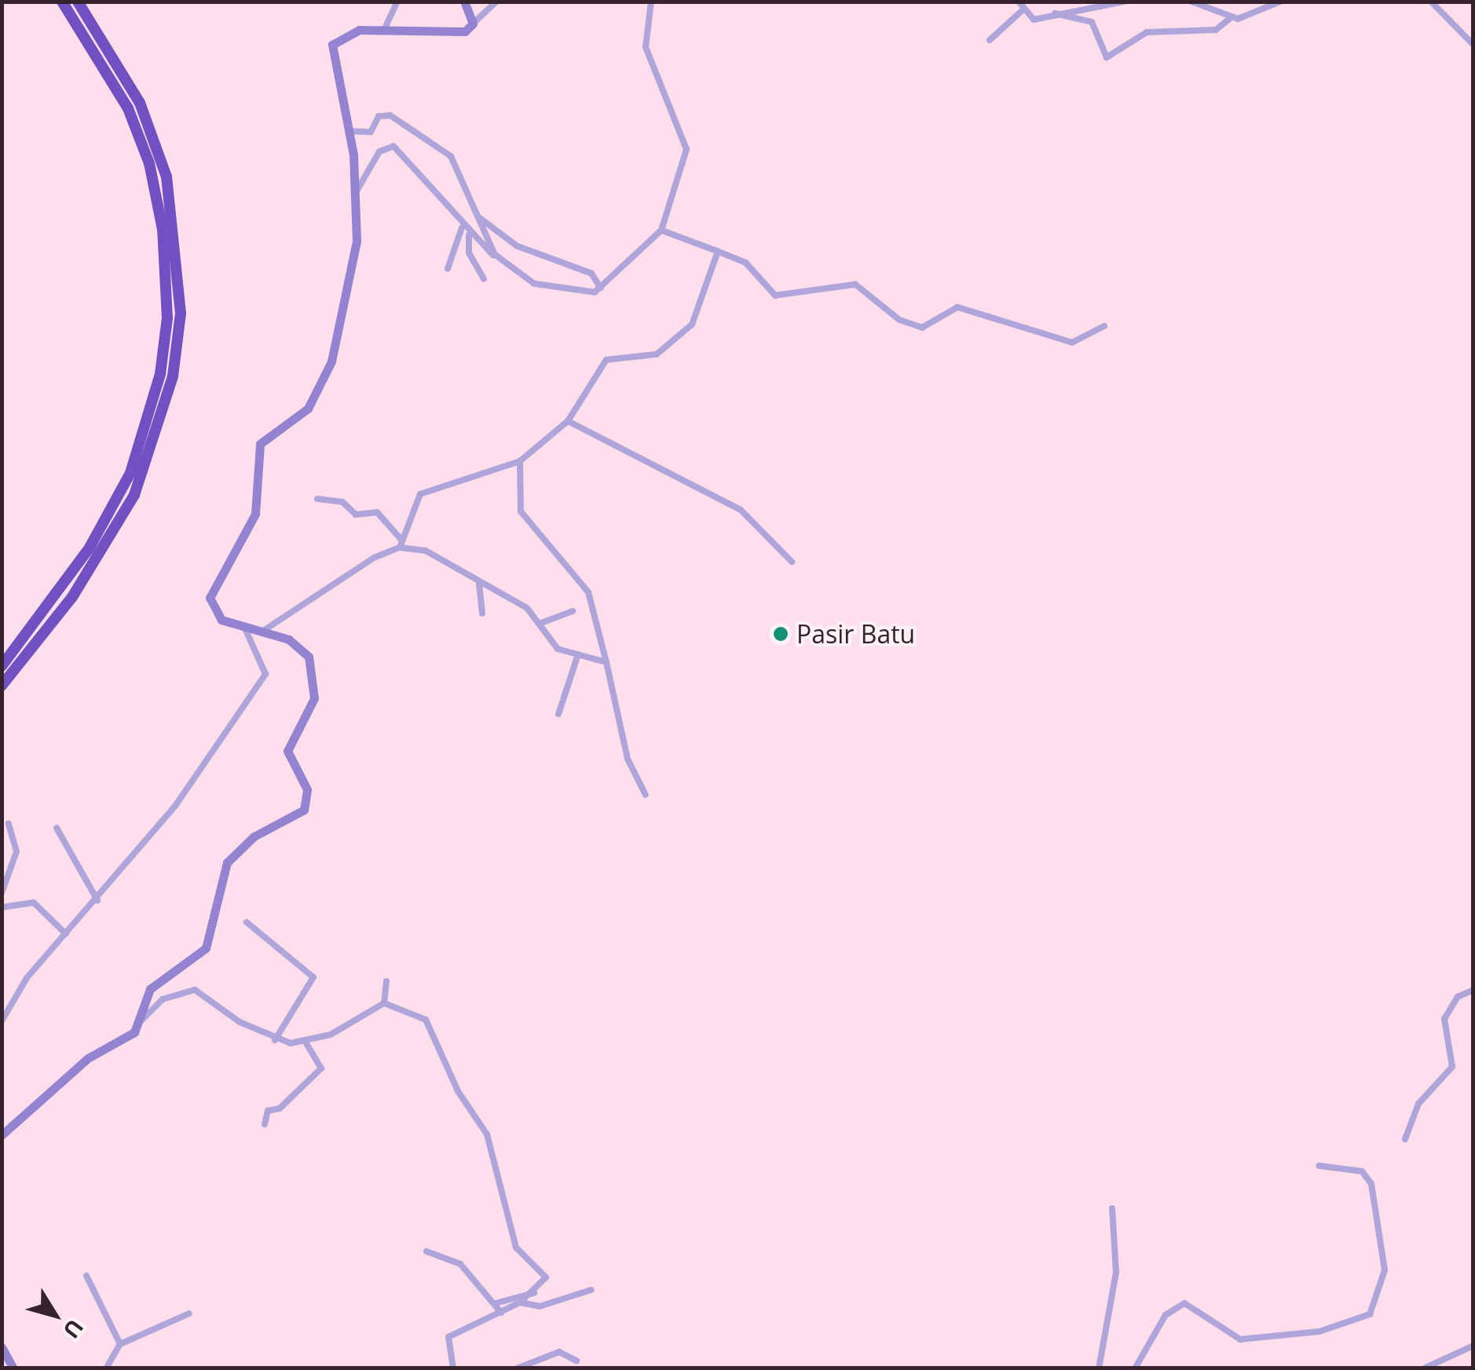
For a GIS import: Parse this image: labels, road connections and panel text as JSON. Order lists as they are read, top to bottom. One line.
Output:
{"places":["Pasir Batu"],"north":"bottom right"}
